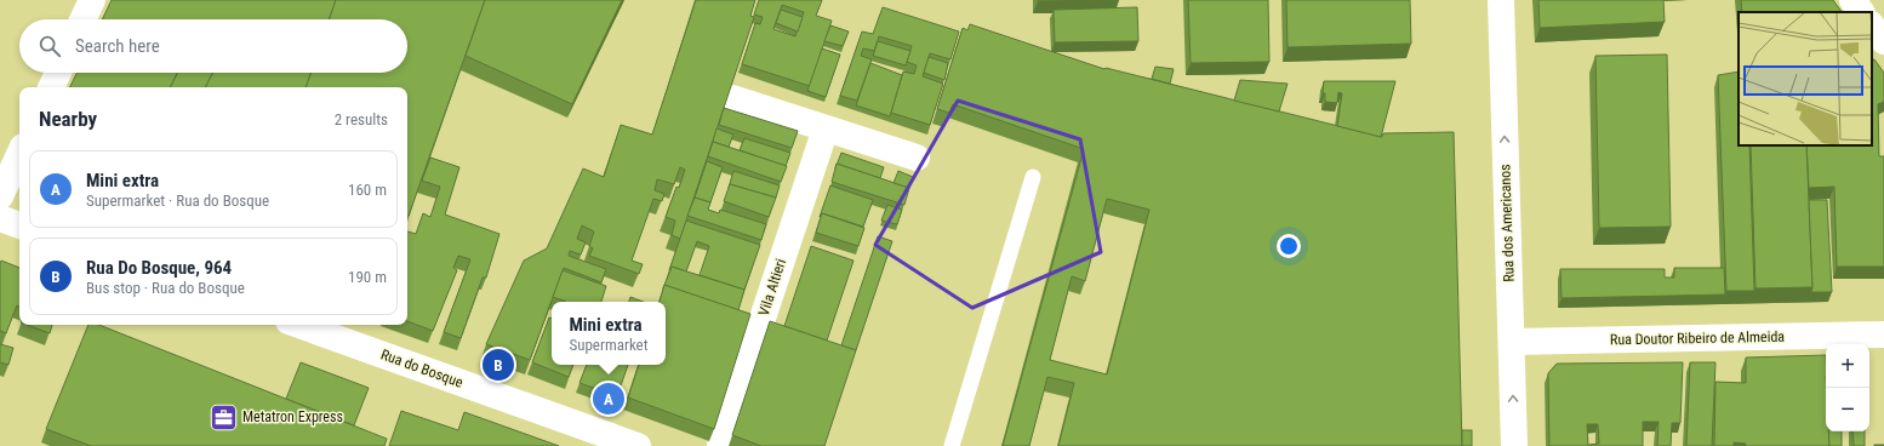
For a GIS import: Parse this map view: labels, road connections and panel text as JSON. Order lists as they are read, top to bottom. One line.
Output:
{"streets":{"street":["Rua dos Americanos","Vila Altieri","Rua Doutor Ribeiro de Almeida","Rua do Bosque"]},"crossings":[["Rua dos Americanos","Rua Doutor Ribeiro de Almeida"]],"one_way":["Rua dos Americanos"],"places":{"office":["Metatron Express"]},"page":{"search":"Search here","heading":["Nearby","2 results"],"list":[{"mark":"A","name":"Mini extra","note":"Supermarket · Rua do Bosque","value":"160 m"},{"mark":"B","name":"Rua Do Bosque, 964","note":"Bus stop · Rua do Bosque","value":"190 m"}],"popup":["Mini extra","Supermarket"],"map_buttons":["+","−"],"pins":["B","A"]}}
